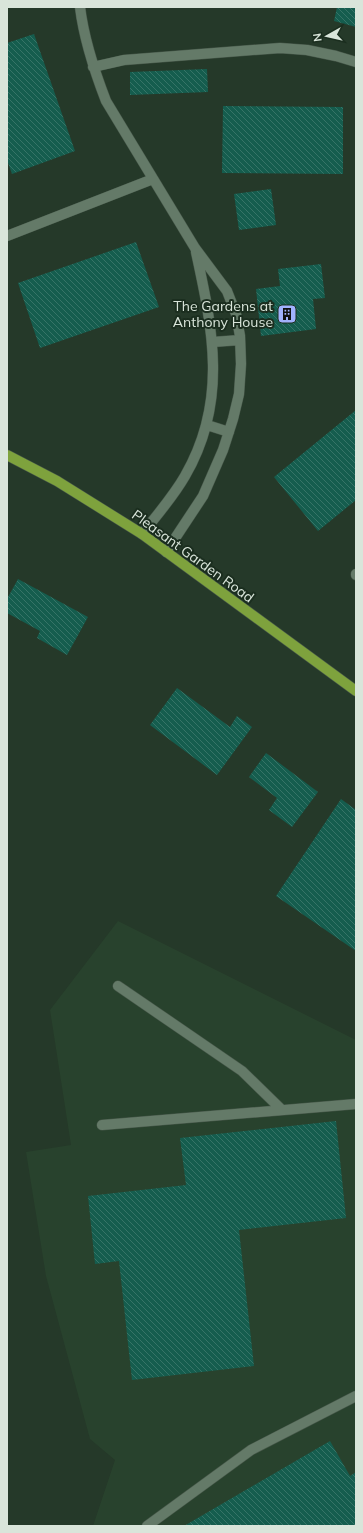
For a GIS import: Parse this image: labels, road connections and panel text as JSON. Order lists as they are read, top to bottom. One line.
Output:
{"streets":{"main road":["Pleasant Garden Road"]},"places":{"building":["The Gardens at Anthony House"]},"north":"left"}
